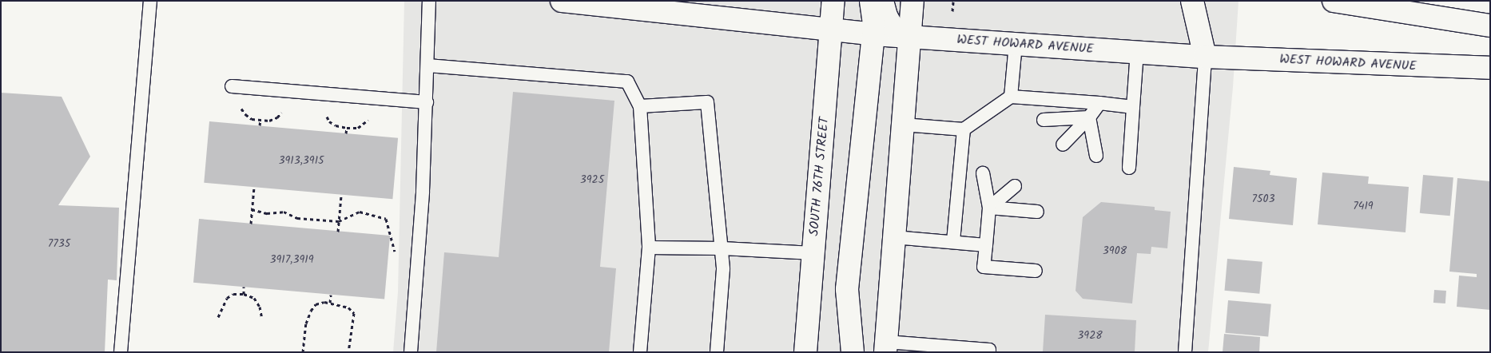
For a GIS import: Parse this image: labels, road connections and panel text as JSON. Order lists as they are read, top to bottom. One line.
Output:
{"streets":{"street":["WEST HOWARD AVENUE","SOUTH 76TH STREET"]},"crossings":[["WEST HOWARD AVENUE","SOUTH 76TH STREET"]],"house_numbers":["3913,3915","3925","7503","7419","7735","3908","3917,3919","3928"]}
